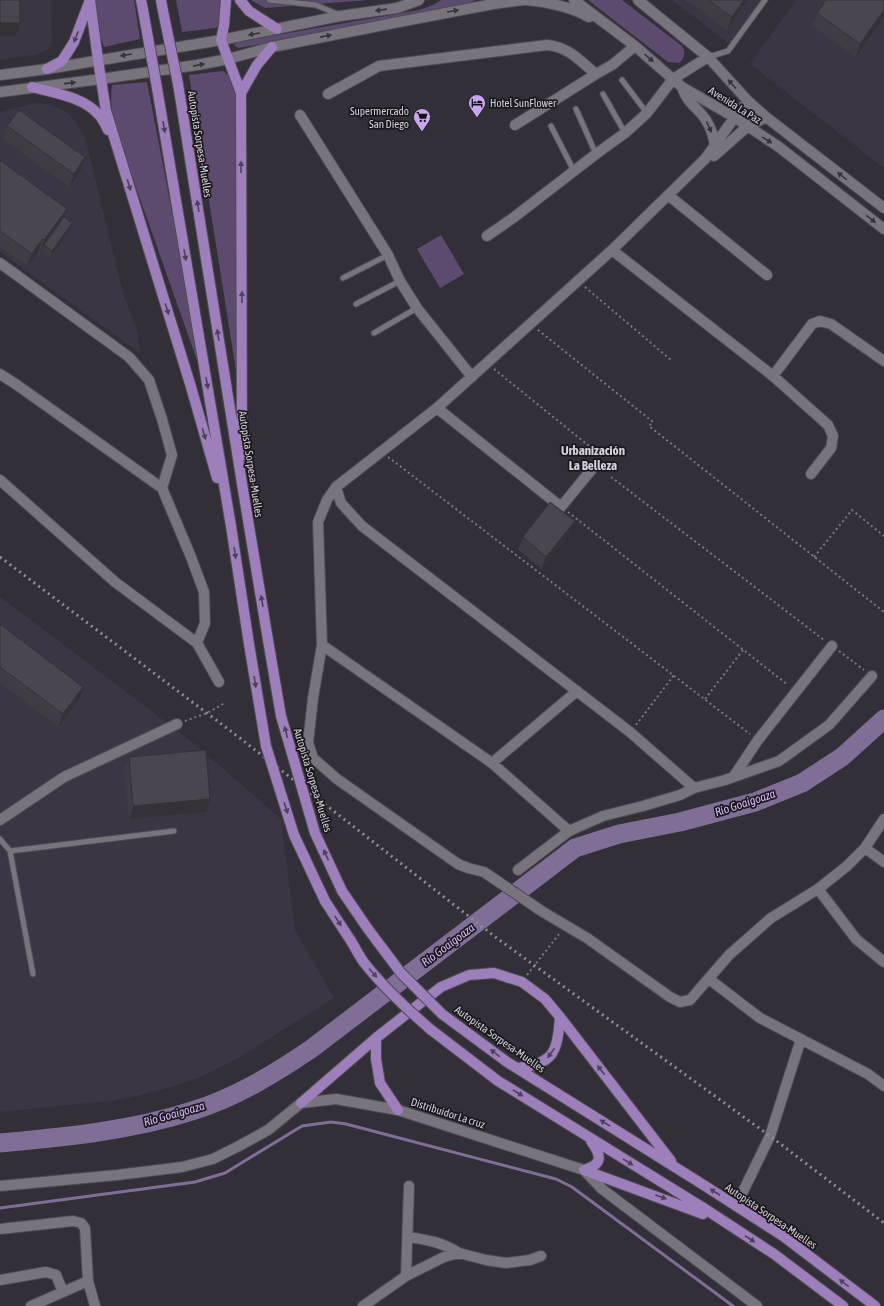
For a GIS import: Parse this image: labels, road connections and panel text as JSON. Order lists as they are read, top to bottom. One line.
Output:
{"streets":{"main road":["Autopista Sorpesa-Muelles"],"street":["Avenida La Paz","Distribuidor La cruz"]},"districts":["Urbanización La Belleza"],"water":["Río Goaigoaza"],"places":{"hotel":["Hotel SunFlower"],"supermarket":["Supermercado San Diego"]}}
